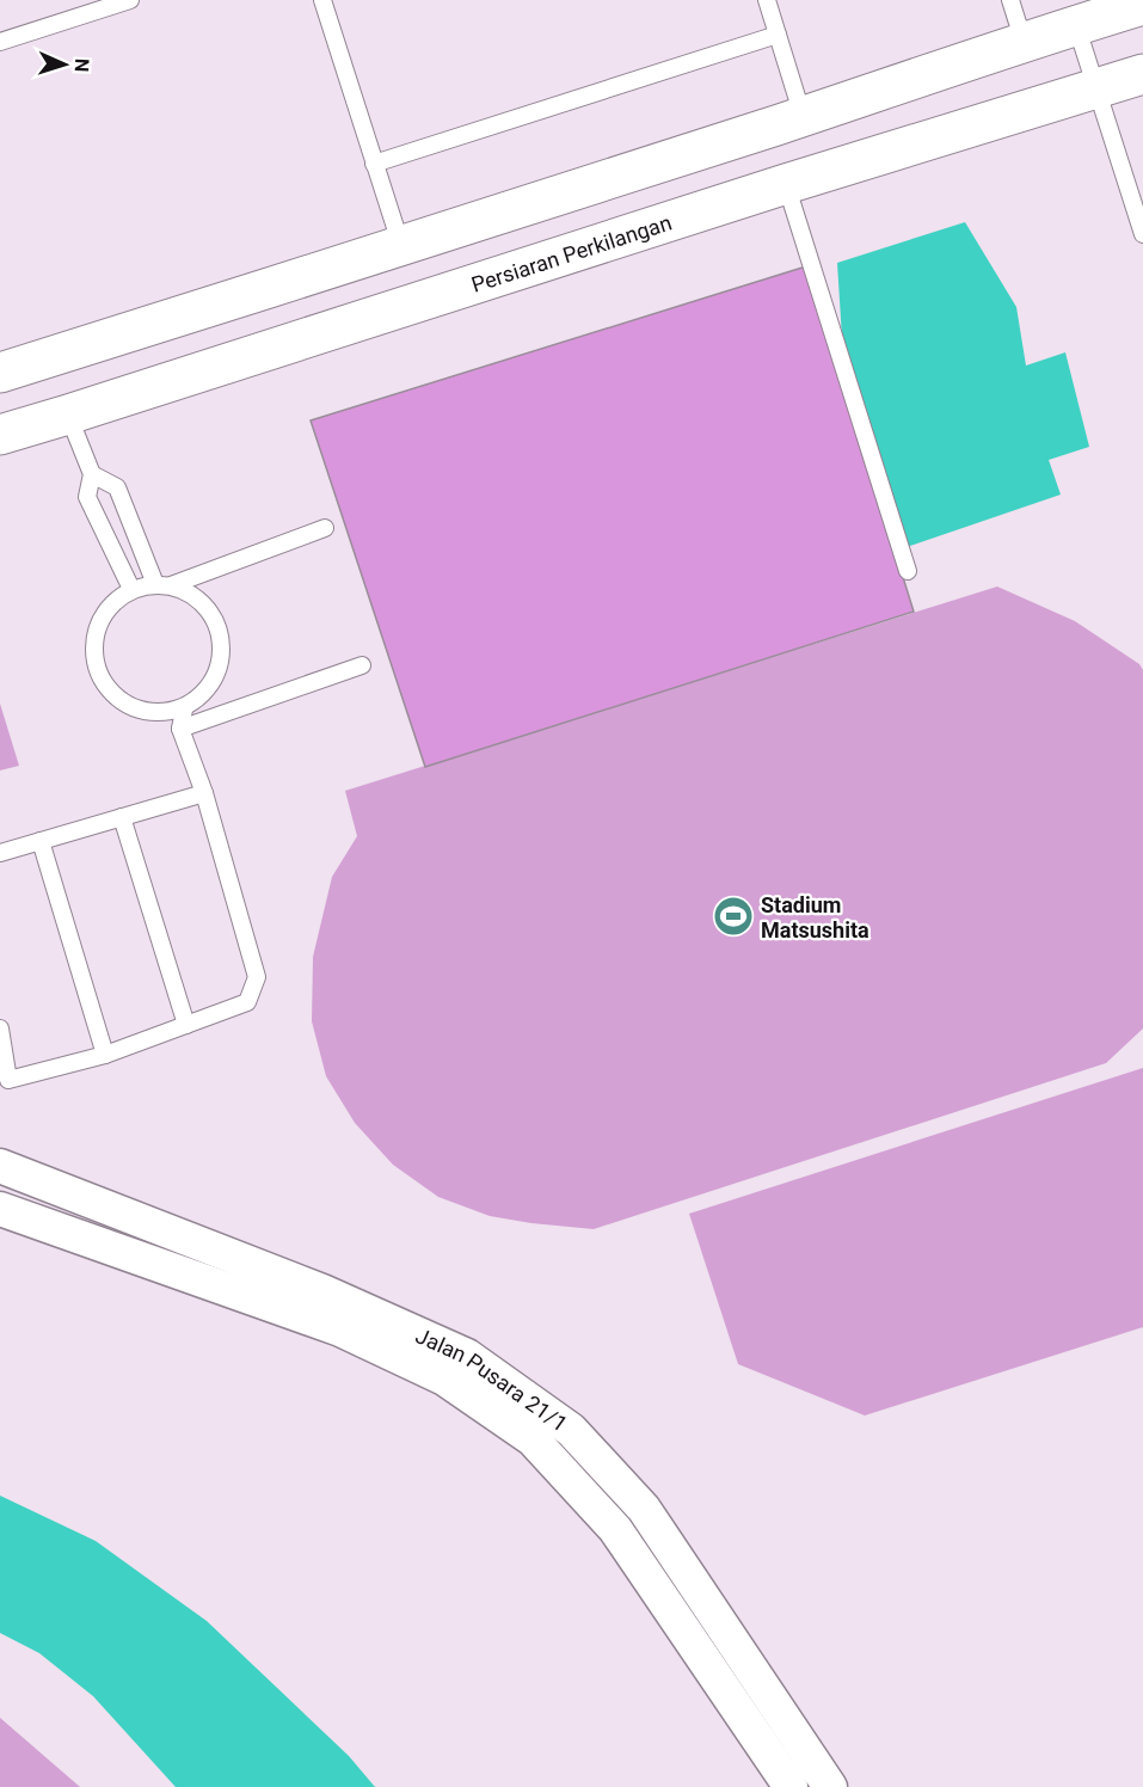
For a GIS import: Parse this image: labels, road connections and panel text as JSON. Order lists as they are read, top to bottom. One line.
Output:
{"streets":{"main road":["Persiaran Perkilangan"],"street":["Jalan Pusara 21/1"]},"places":{"sports":["Stadium Matsushita"]},"north":"right"}
